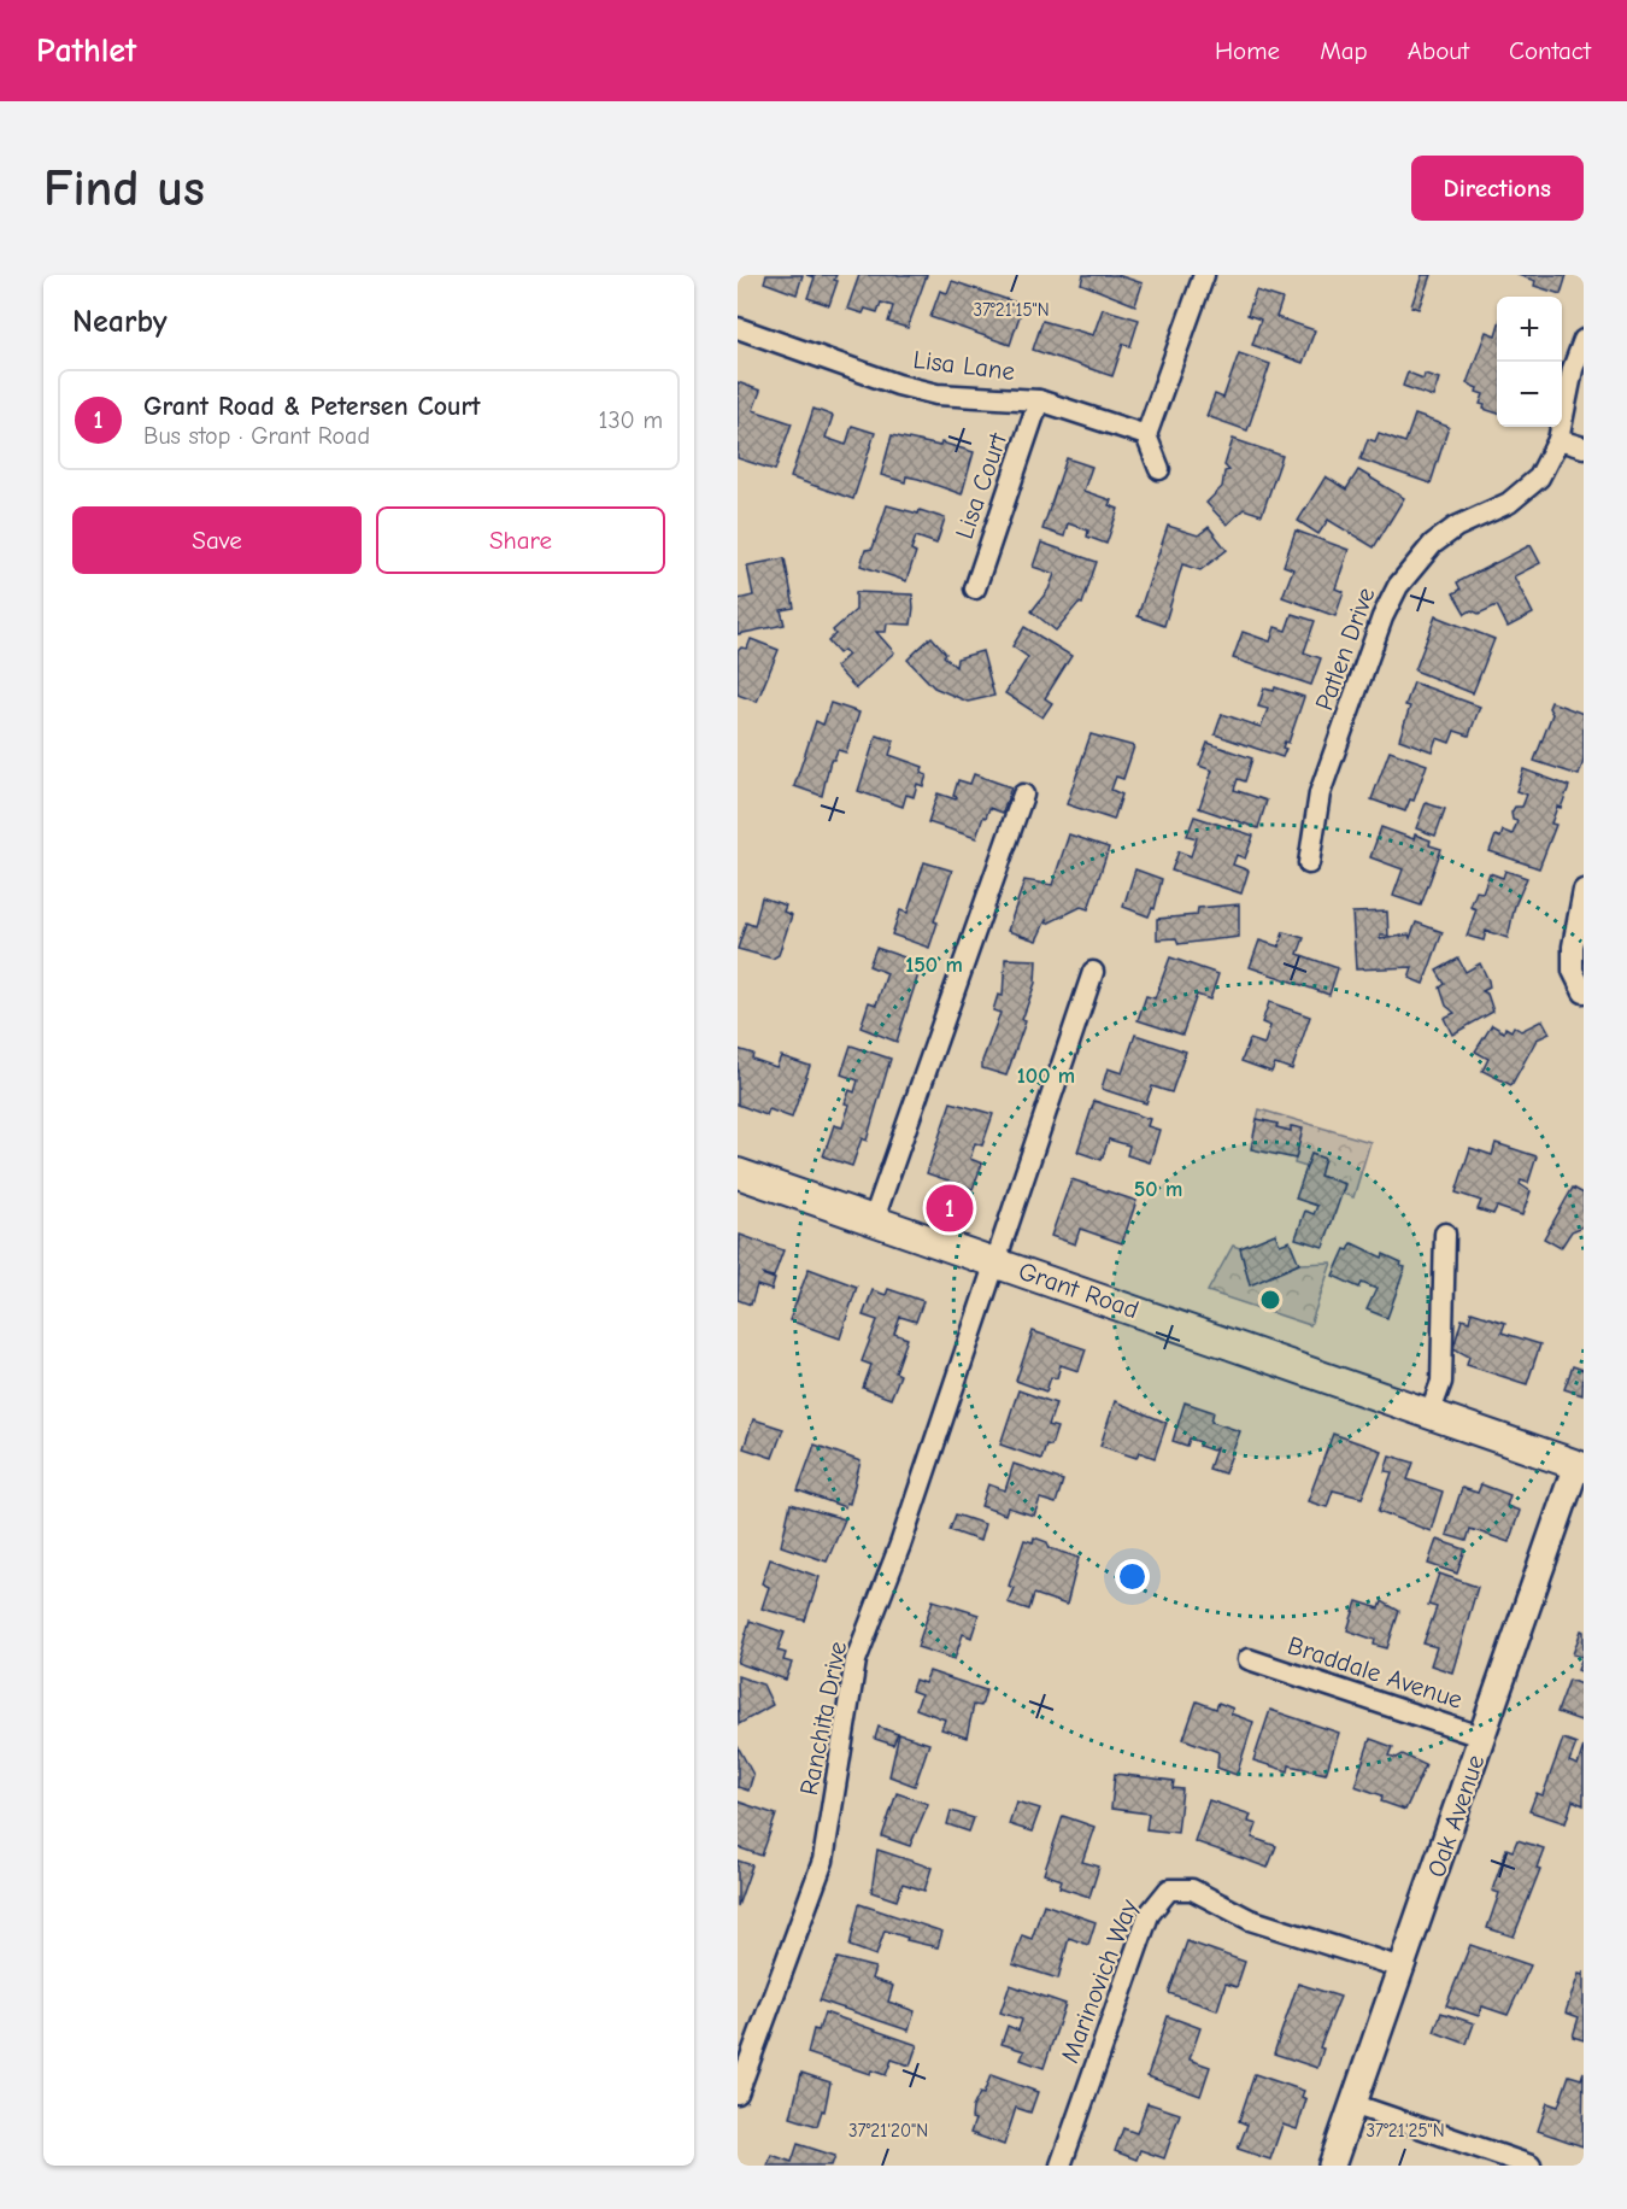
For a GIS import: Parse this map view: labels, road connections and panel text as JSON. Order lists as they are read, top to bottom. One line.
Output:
{"streets":{"main road":["Grant Road"],"street":["Lisa Lane","Lisa Court","Patlen Drive","Braddale Avenue","Ranchita Drive","Oak Avenue","Marinovich Way"]},"crossings":[["Lisa Lane","Lisa Court"],["Grant Road","Ranchita Drive"],["Grant Road","Oak Avenue"],["Braddale Avenue","Oak Avenue"],["Oak Avenue","Marinovich Way"]],"page":{"header":"Pathlet","nav":["Home","Map","About","Contact"],"buttons":["Directions",["Save","Share"]],"title":"Find us","heading":"Nearby","map_buttons":["+","−"],"list":[{"mark":"1","name":"Grant Road & Petersen Court","note":"Bus stop · Grant Road","value":"130 m"}],"pins":"1"},"coordinates":["37°21'15\"N","37°21'20\"N","37°21'25\"N"],"rings":["150 m","100 m","50 m"]}
